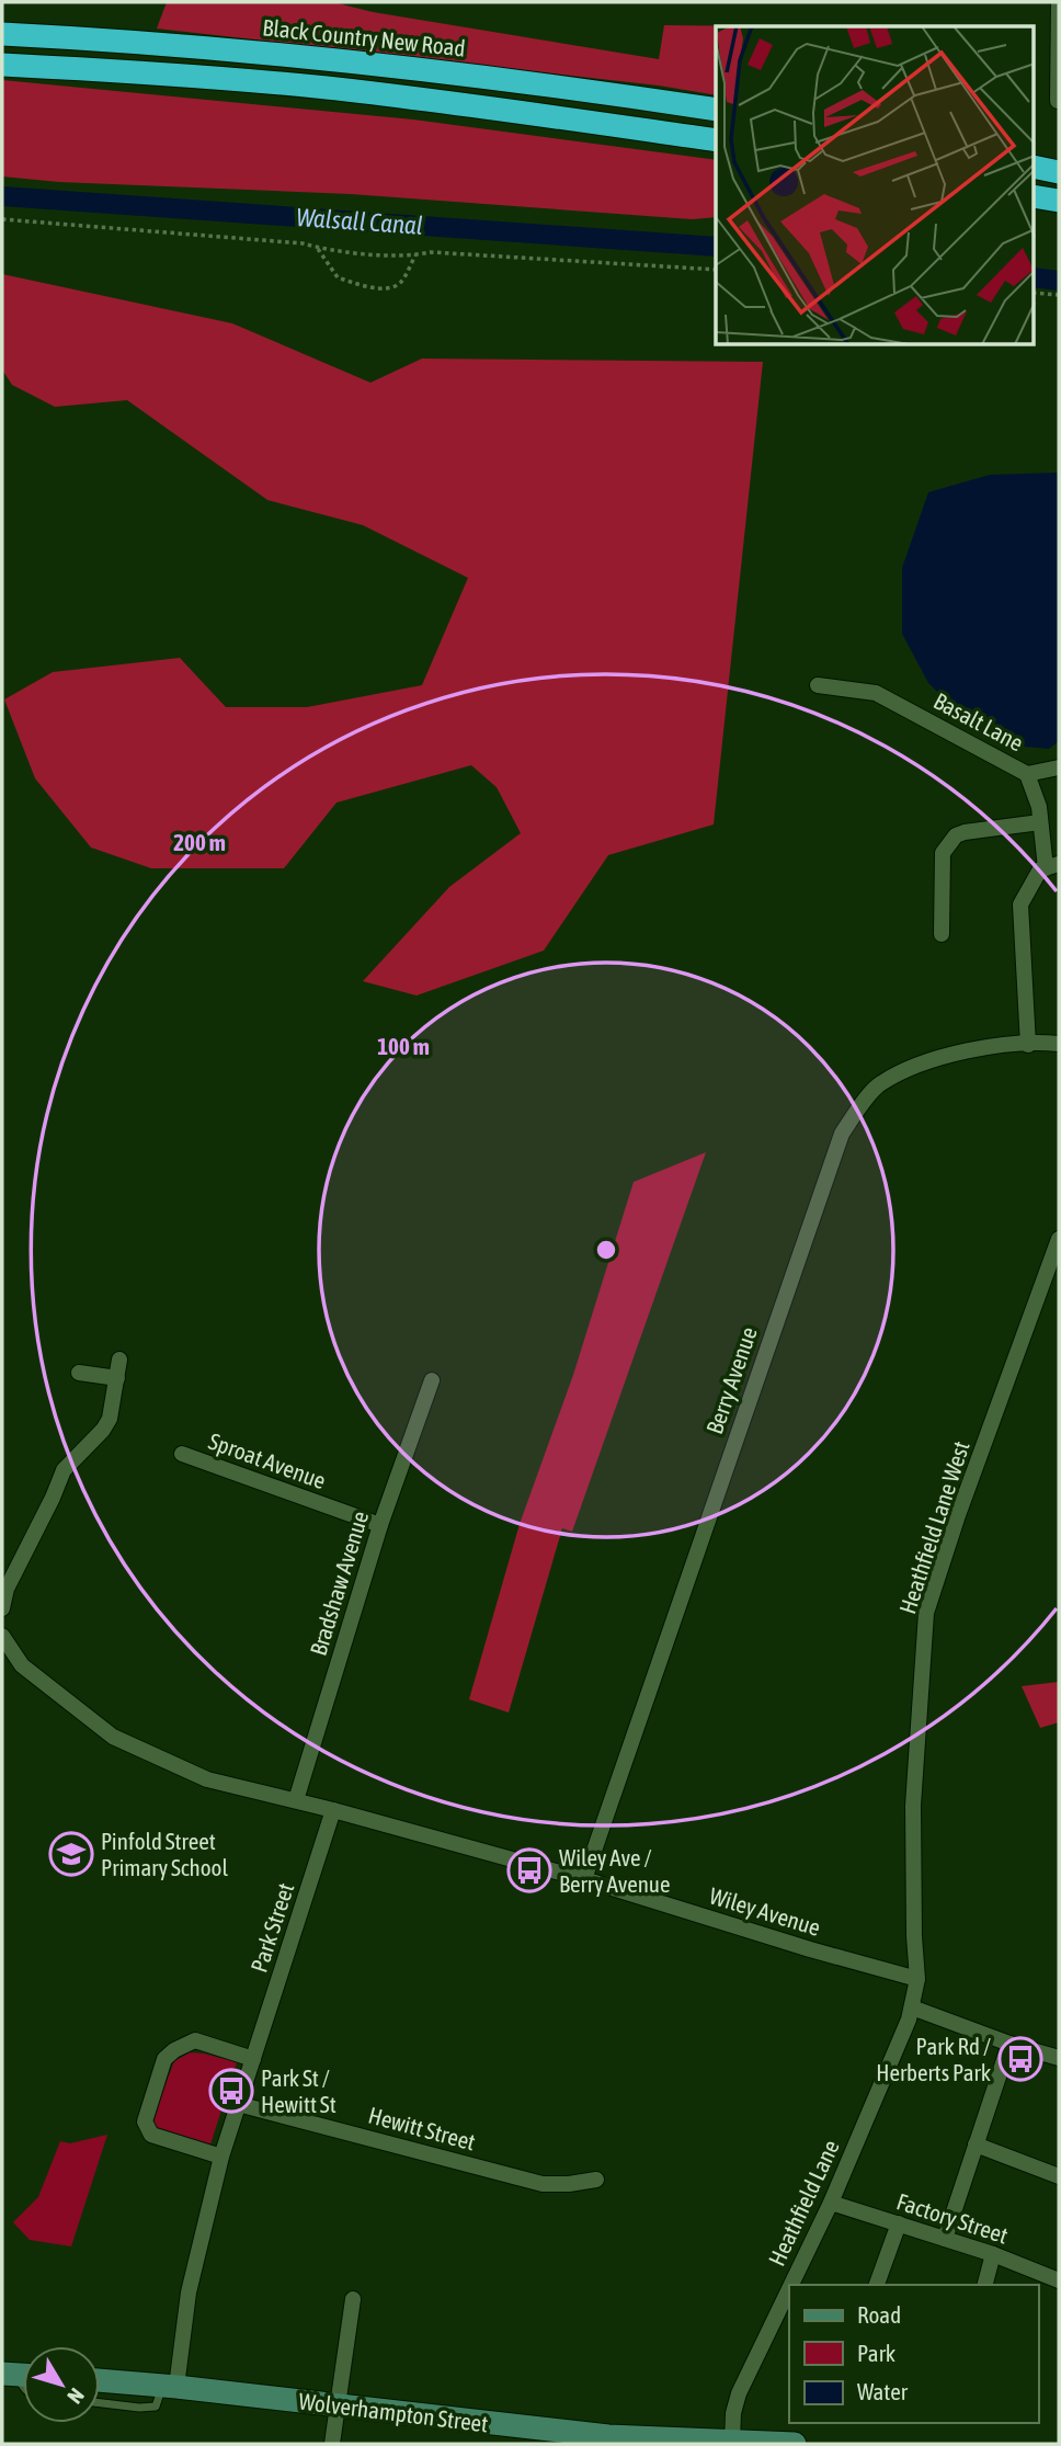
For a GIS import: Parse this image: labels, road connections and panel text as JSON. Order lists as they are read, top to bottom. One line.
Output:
{"streets":{"highway":["Black Country New Road"],"street":["Basalt Lane","Berry Avenue","Sproat Avenue","Heathfield Lane West","Bradshaw Avenue","Wiley Avenue","Park Street","Hewitt Street","Heathfield Lane","Factory Street","Wolverhampton Street"]},"crossings":[["Berry Avenue","Wiley Avenue"],["Sproat Avenue","Bradshaw Avenue"],["Heathfield Lane West","Wiley Avenue"],["Heathfield Lane West","Heathfield Lane"],["Bradshaw Avenue","Wiley Avenue"],["Wiley Avenue","Park Street"],["Wiley Avenue","Heathfield Lane"],["Park Street","Hewitt Street"],["Park Street","Wolverhampton Street"],["Heathfield Lane","Factory Street"],["Heathfield Lane","Wolverhampton Street"]],"water":["Walsall Canal"],"places":{"school or university":["Pinfold Street Primary School"],"bus stop":["Wiley Ave / Berry Avenue","Park Rd / Herberts Park","Park St / Hewitt St"]},"legend":["Road","Park","Water"],"north":"bottom right","rings":["200 m","100 m"]}
